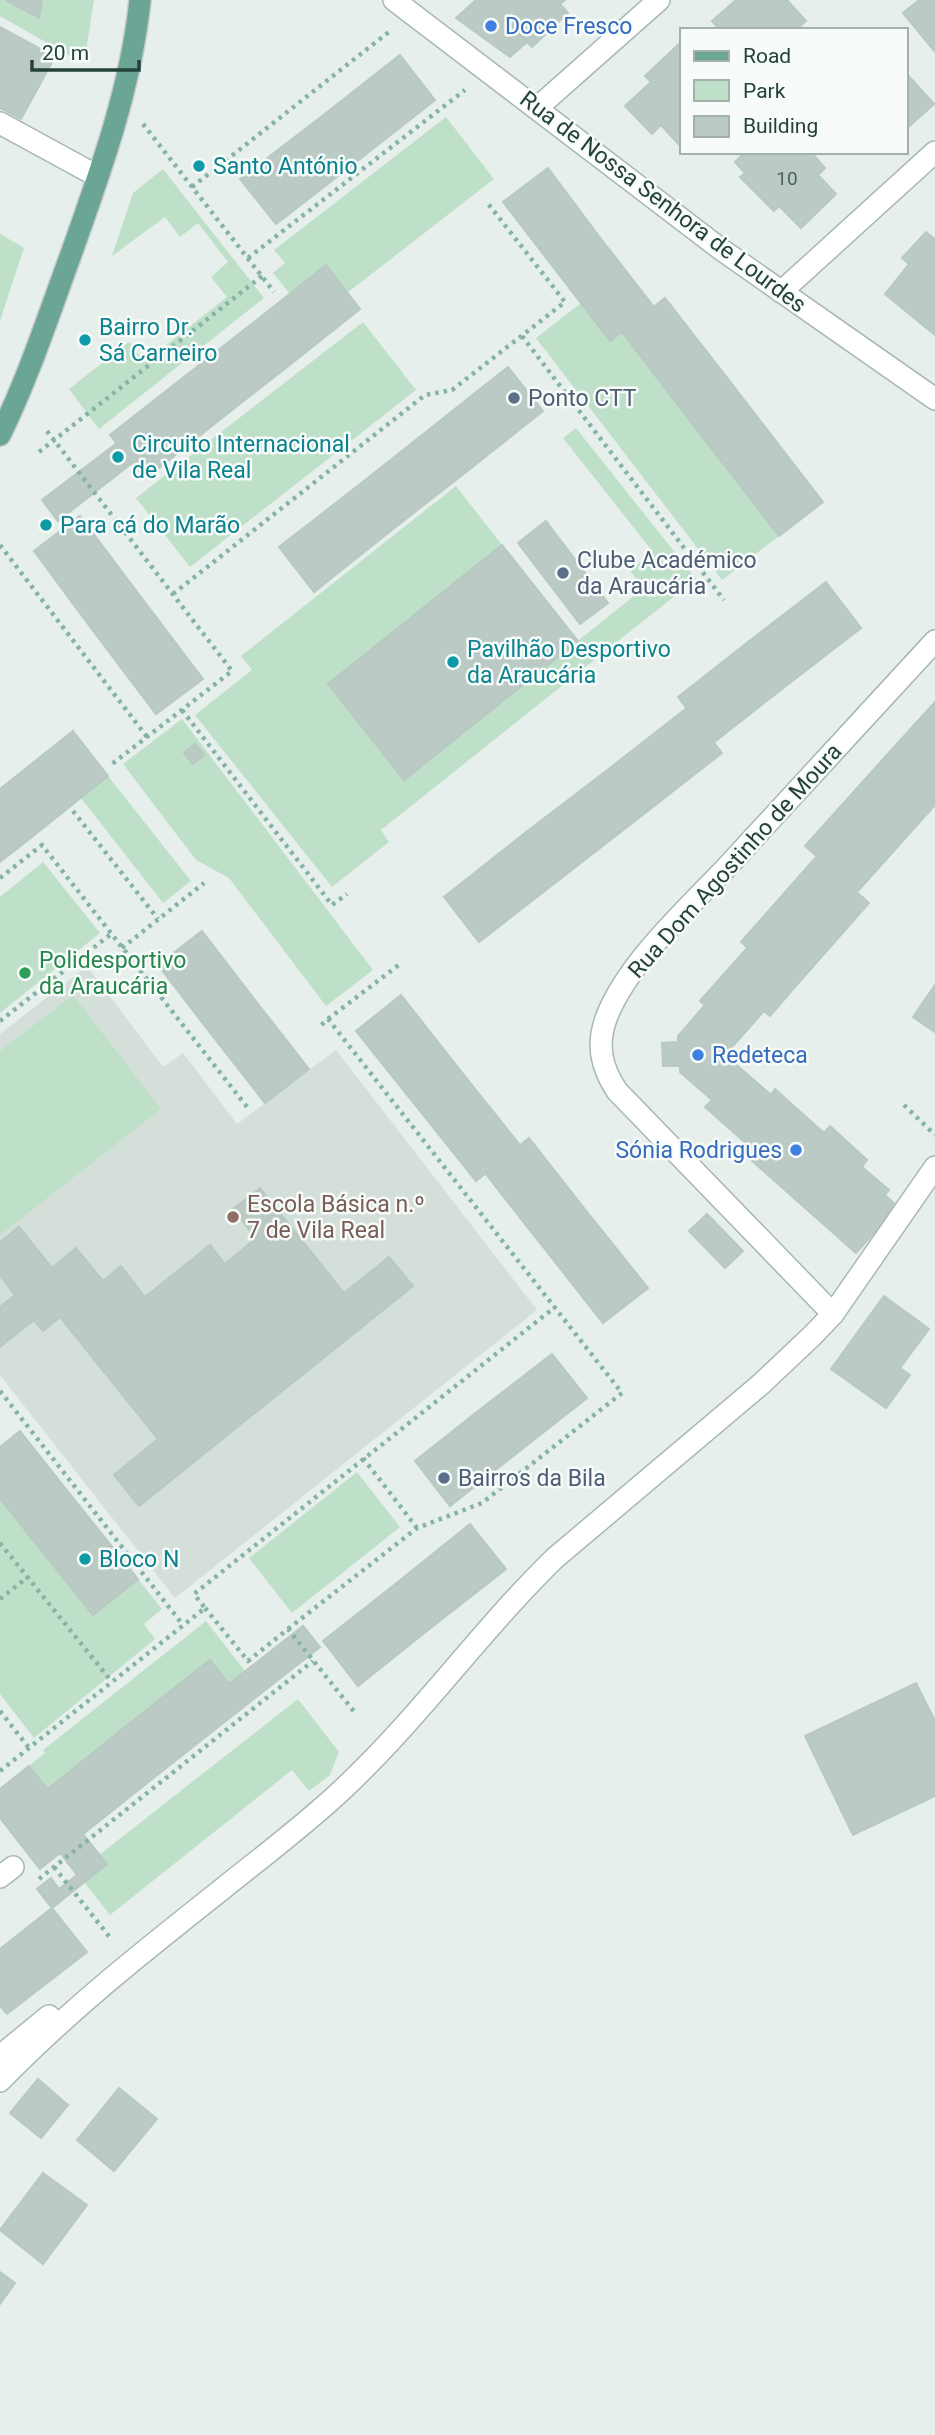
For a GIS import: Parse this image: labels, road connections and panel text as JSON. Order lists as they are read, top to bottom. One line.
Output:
{"streets":{"street":["Rua de Nossa Senhora de Lourdes","Rua Dom Agostinho de Moura"]},"places":["Doce Fresco","Santo António","Bairro Dr. Sá Carneiro","Ponto CTT","Circuito Internacional de Vila Real","Para cá do Marão","Clube Académico da Araucária","Pavilhão Desportivo da Araucária","Polidesportivo da Araucária","Redeteca","Sónia Rodrigues","Escola Básica n.º 7 de Vila Real","Bairros da Bila","Bloco N"],"house_numbers":["10"],"legend":["Road","Park","Building"],"scale_bar":"20 m"}
